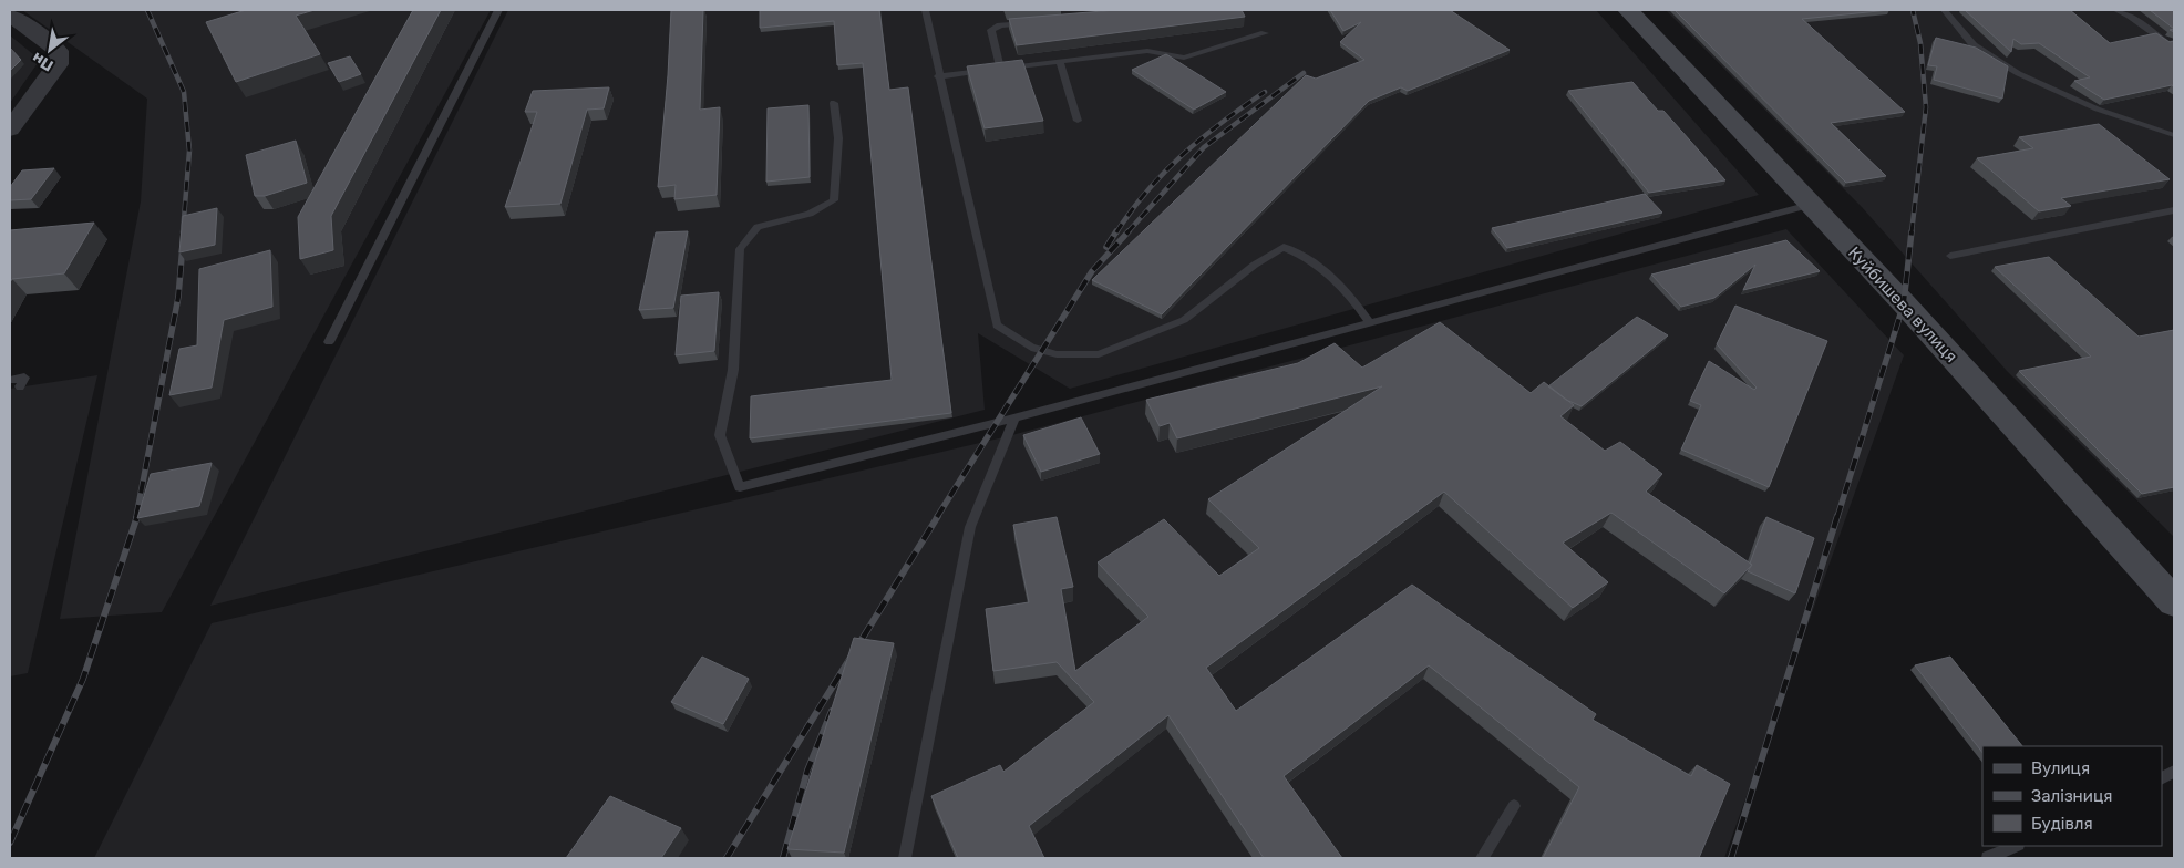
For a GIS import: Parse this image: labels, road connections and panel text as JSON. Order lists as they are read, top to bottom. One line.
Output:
{"streets":{"main road":["Куйбишева вулиця"]},"legend":["Вулиця","Залізниця","Будівля"],"north":"bottom left"}
